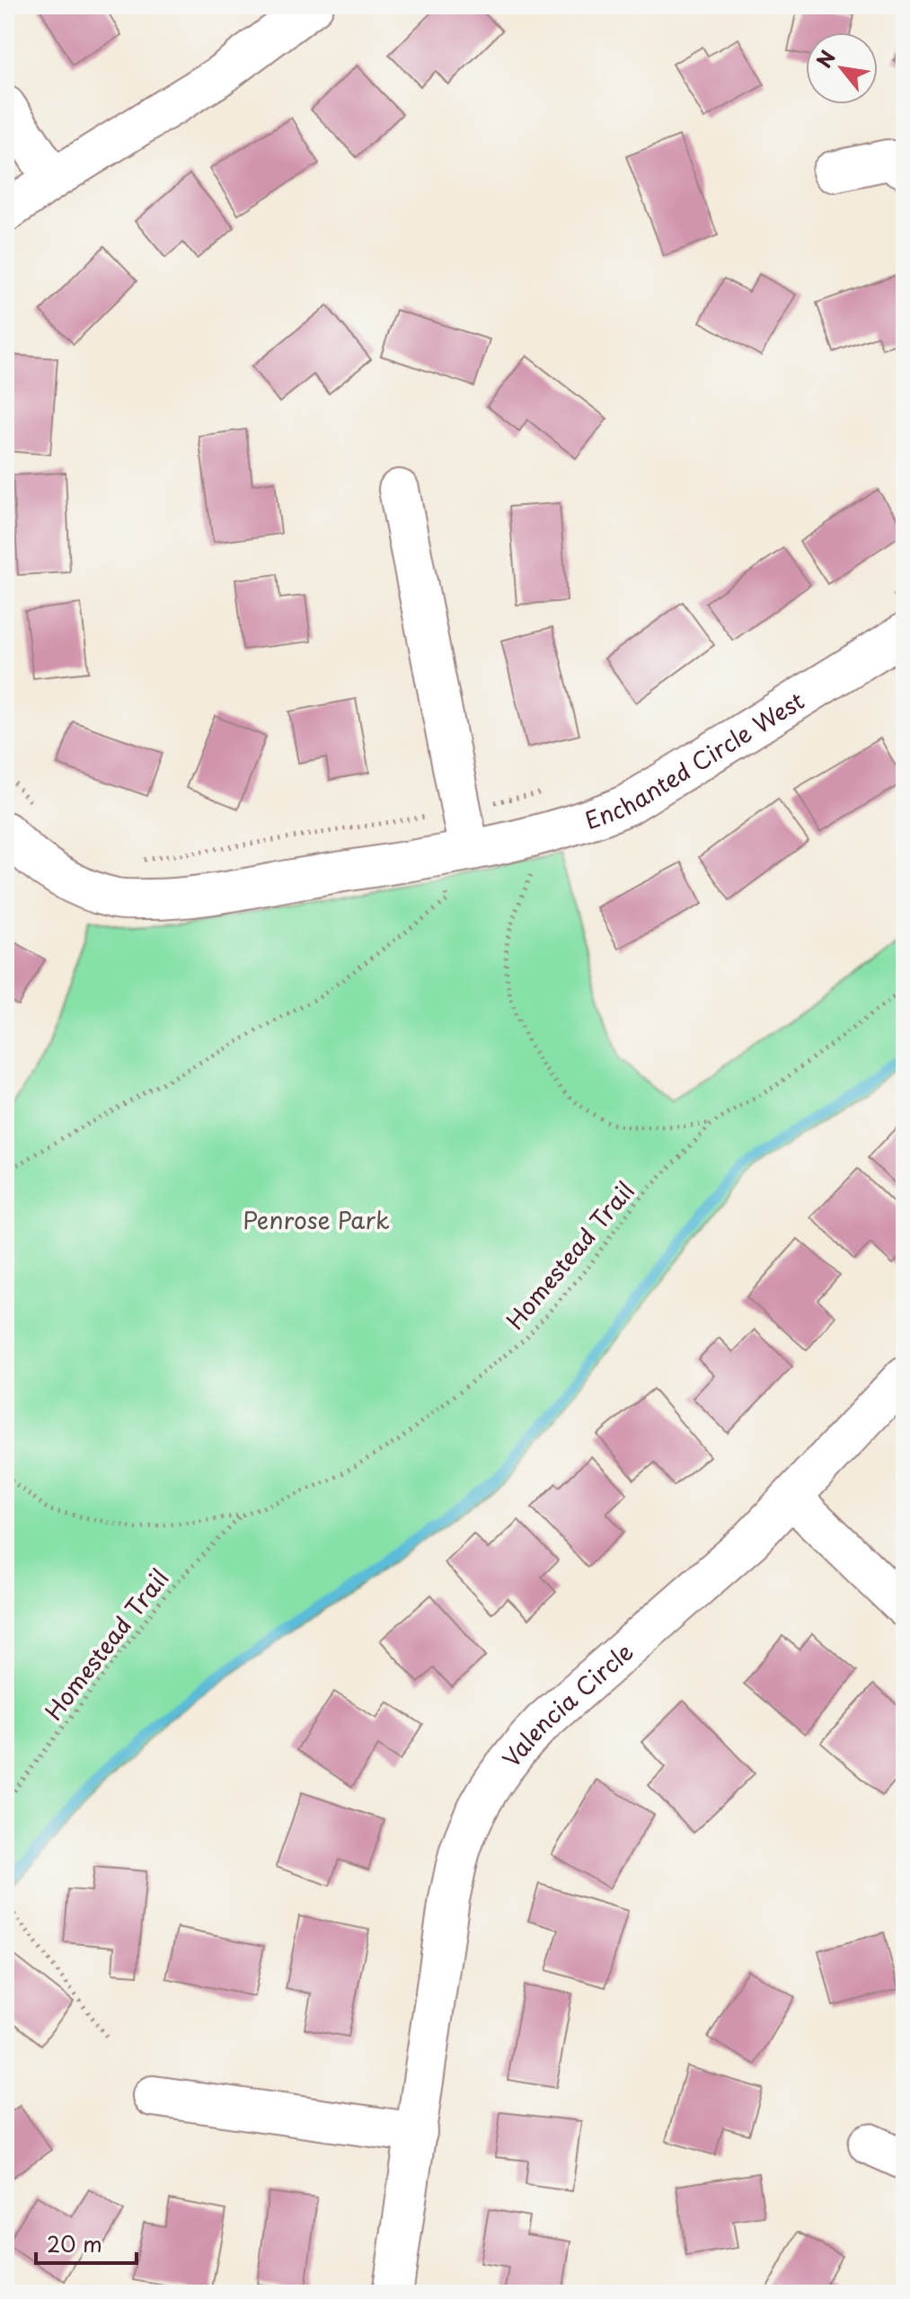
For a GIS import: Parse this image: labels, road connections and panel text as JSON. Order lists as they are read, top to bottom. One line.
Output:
{"streets":{"street":["Enchanted Circle West","Valencia Circle"],"path":["Homestead Trail"]},"parks":["Penrose Park"],"scale_bar":"20 m","north":"top left"}
